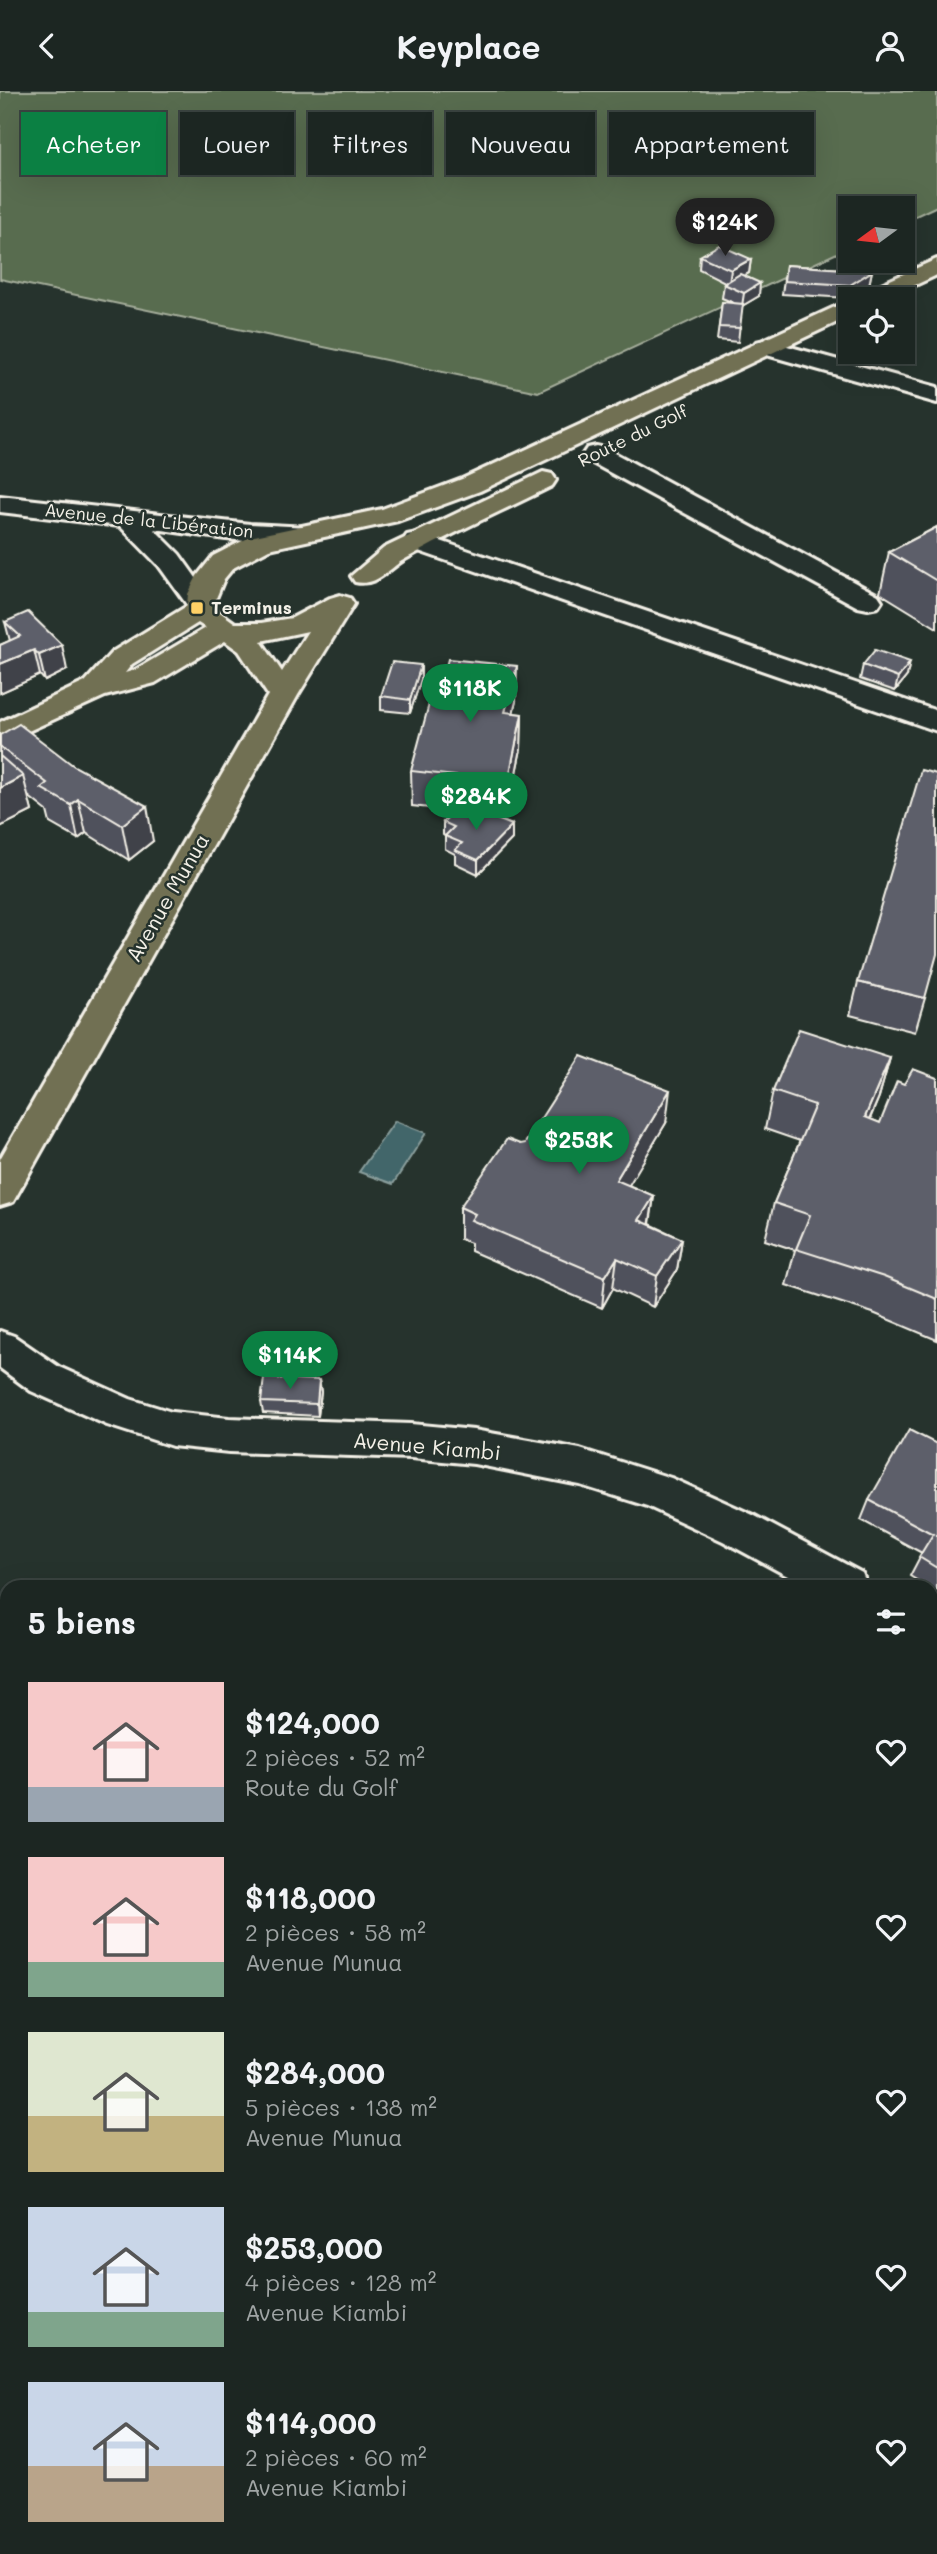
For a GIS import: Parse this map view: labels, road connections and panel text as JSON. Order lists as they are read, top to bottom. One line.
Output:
{"streets":{"main road":["Route du Golf","Avenue Munua"],"street":["Avenue de la Libération","Avenue Kiambi"]},"crossings":[["Route du Golf","Avenue Munua"]],"places":{"transit":["Terminus"]},"north":"left","page":{"header":"Keyplace","chip":["Acheter","Louer","Filtres","Nouveau","Appartement"],"price":["$124K","$118K","$284K","$253K","$114K"],"heading":"5 biens","list":[{"name":"$124,000","note":"2 pièces · 52 m² · Route du Golf"},{"name":"$118,000","note":"2 pièces · 58 m² · Avenue Munua"},{"name":"$284,000","note":"5 pièces · 138 m² · Avenue Munua"},{"name":"$253,000","note":"4 pièces · 128 m² · Avenue Kiambi"},{"name":"$114,000","note":"2 pièces · 60 m² · Avenue Kiambi"}]}}
